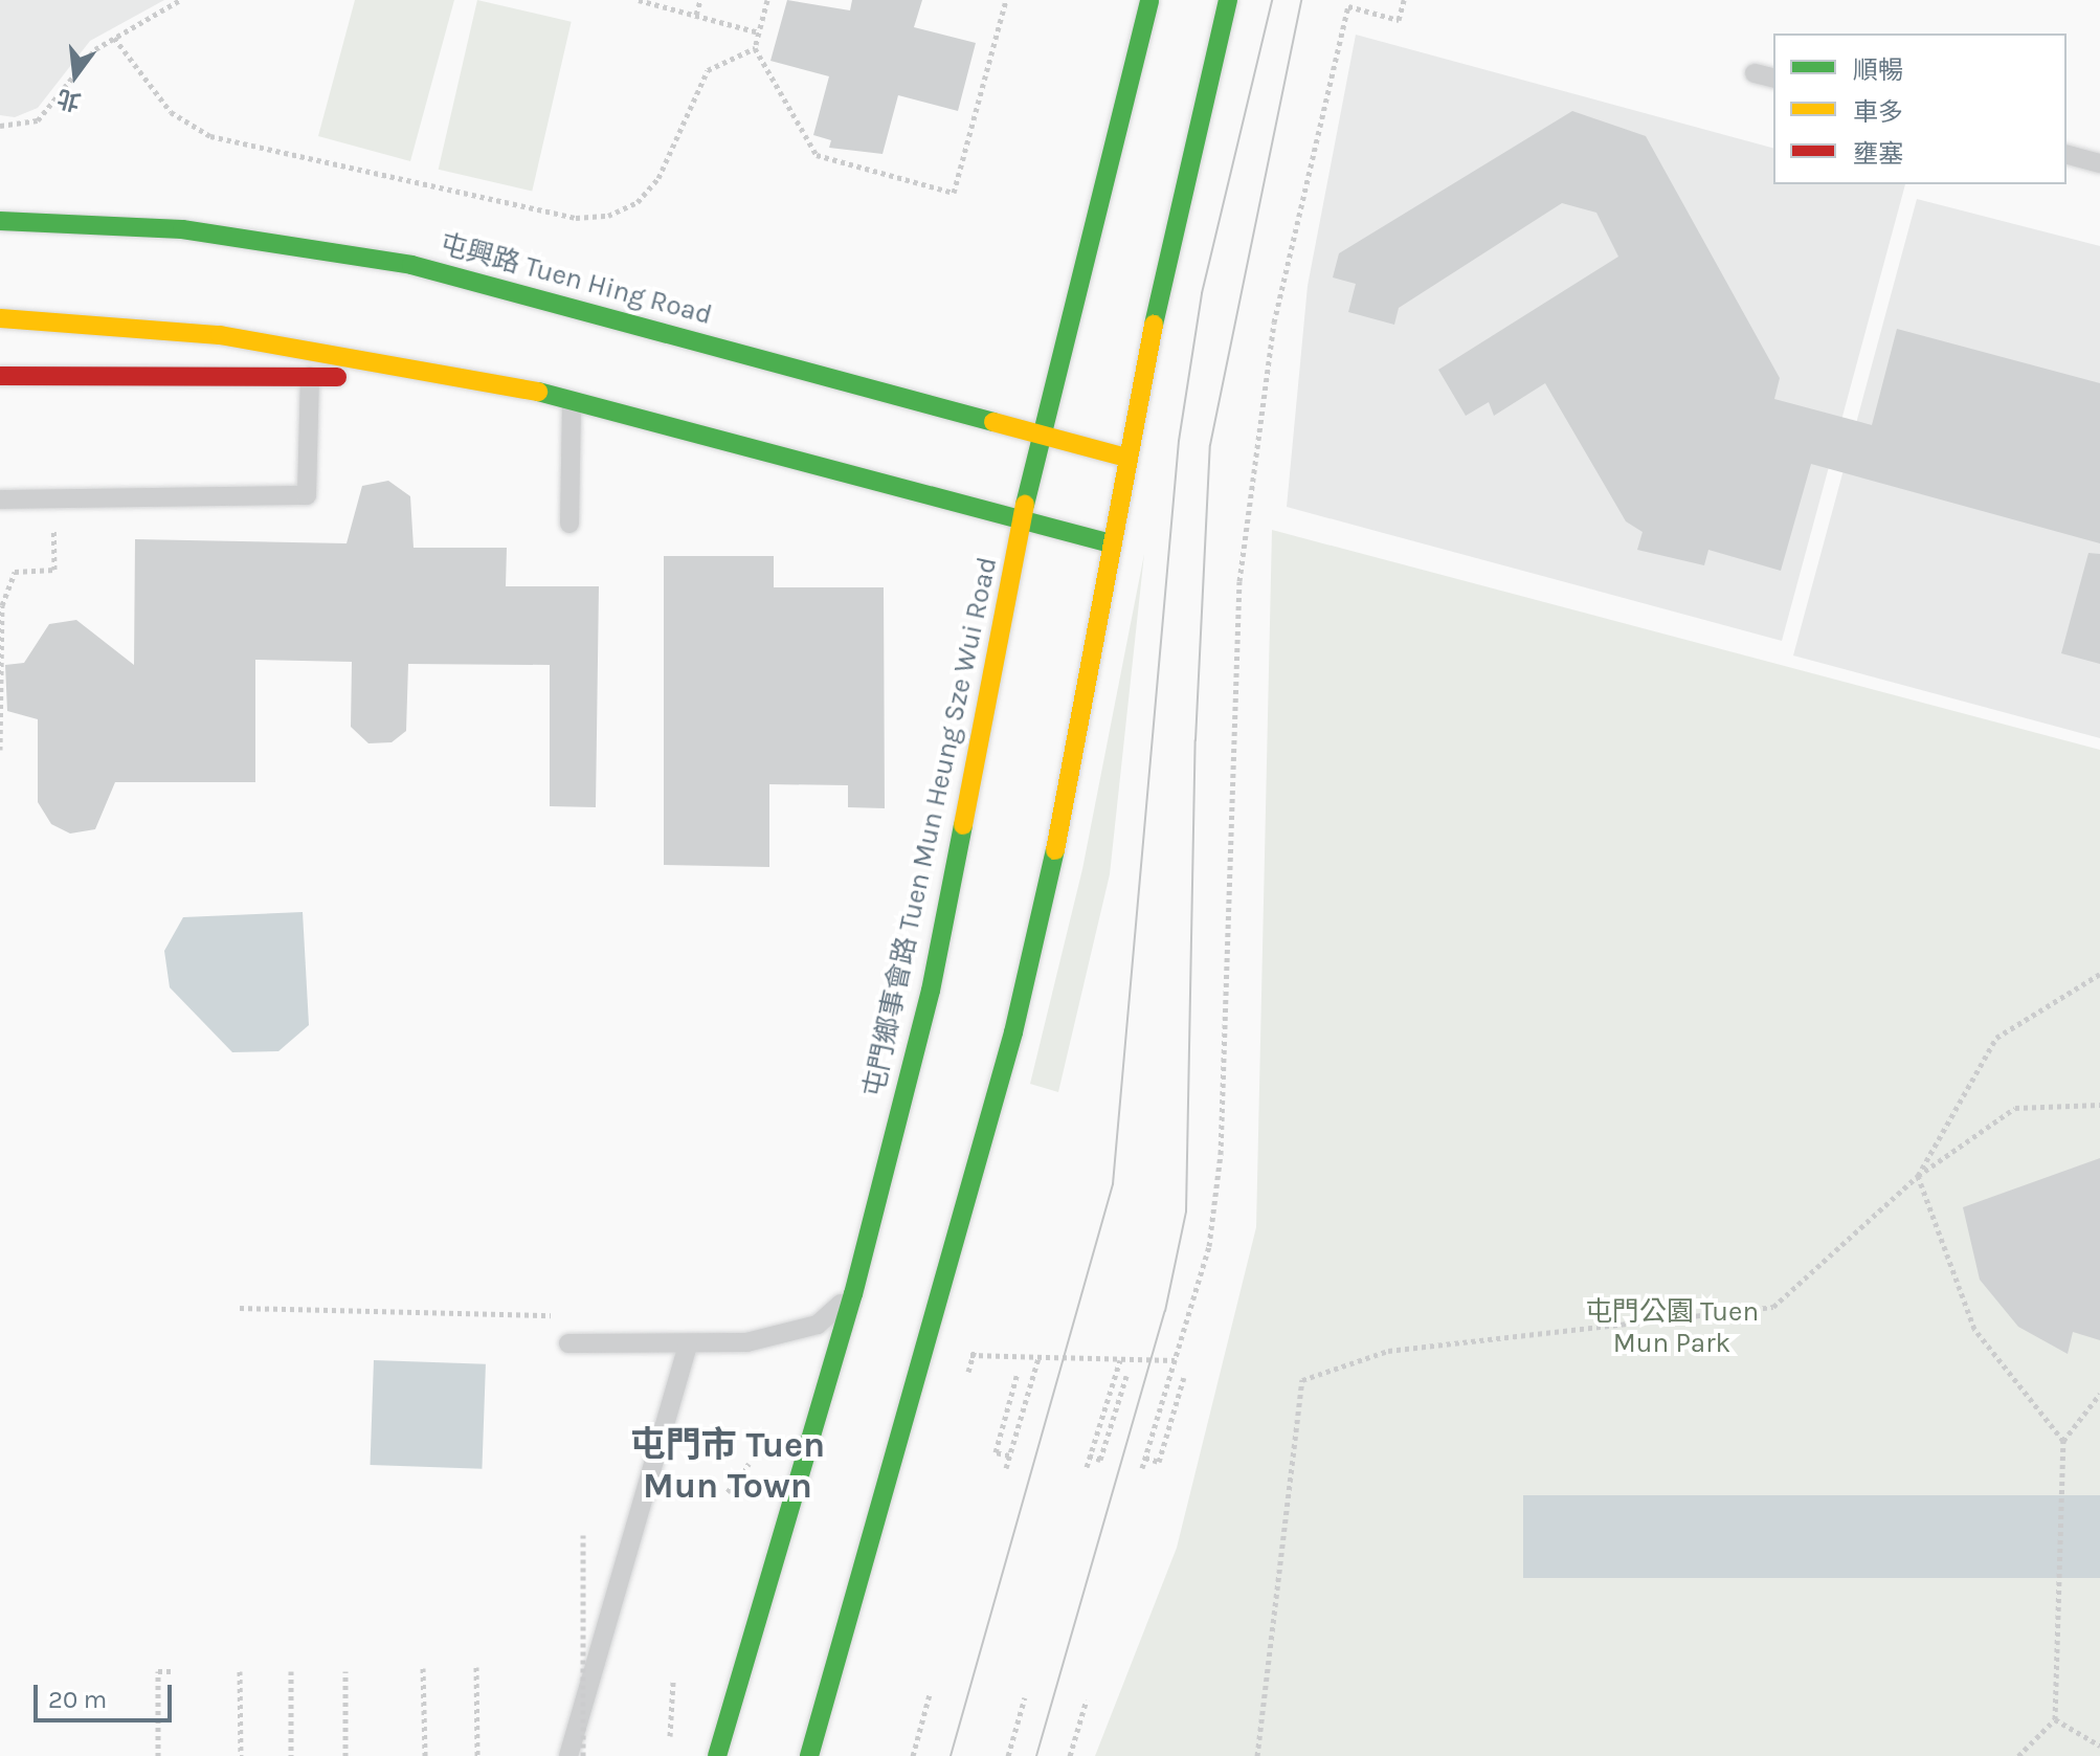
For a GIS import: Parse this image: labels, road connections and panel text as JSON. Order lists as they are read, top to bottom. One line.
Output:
{"streets":{"main road":["屯興路 Tuen Hing Road","屯門鄉事會路 Tuen Mun Heung Sze Wui Road"]},"crossings":[["屯興路 Tuen Hing Road","屯門鄉事會路 Tuen Mun Heung Sze Wui Road"]],"districts":["屯門市 Tuen Mun Town"],"parks":["屯門公園 Tuen Mun Park"],"legend":["順暢","車多","壅塞"],"scale_bar":"20 m","north":"bottom"}
